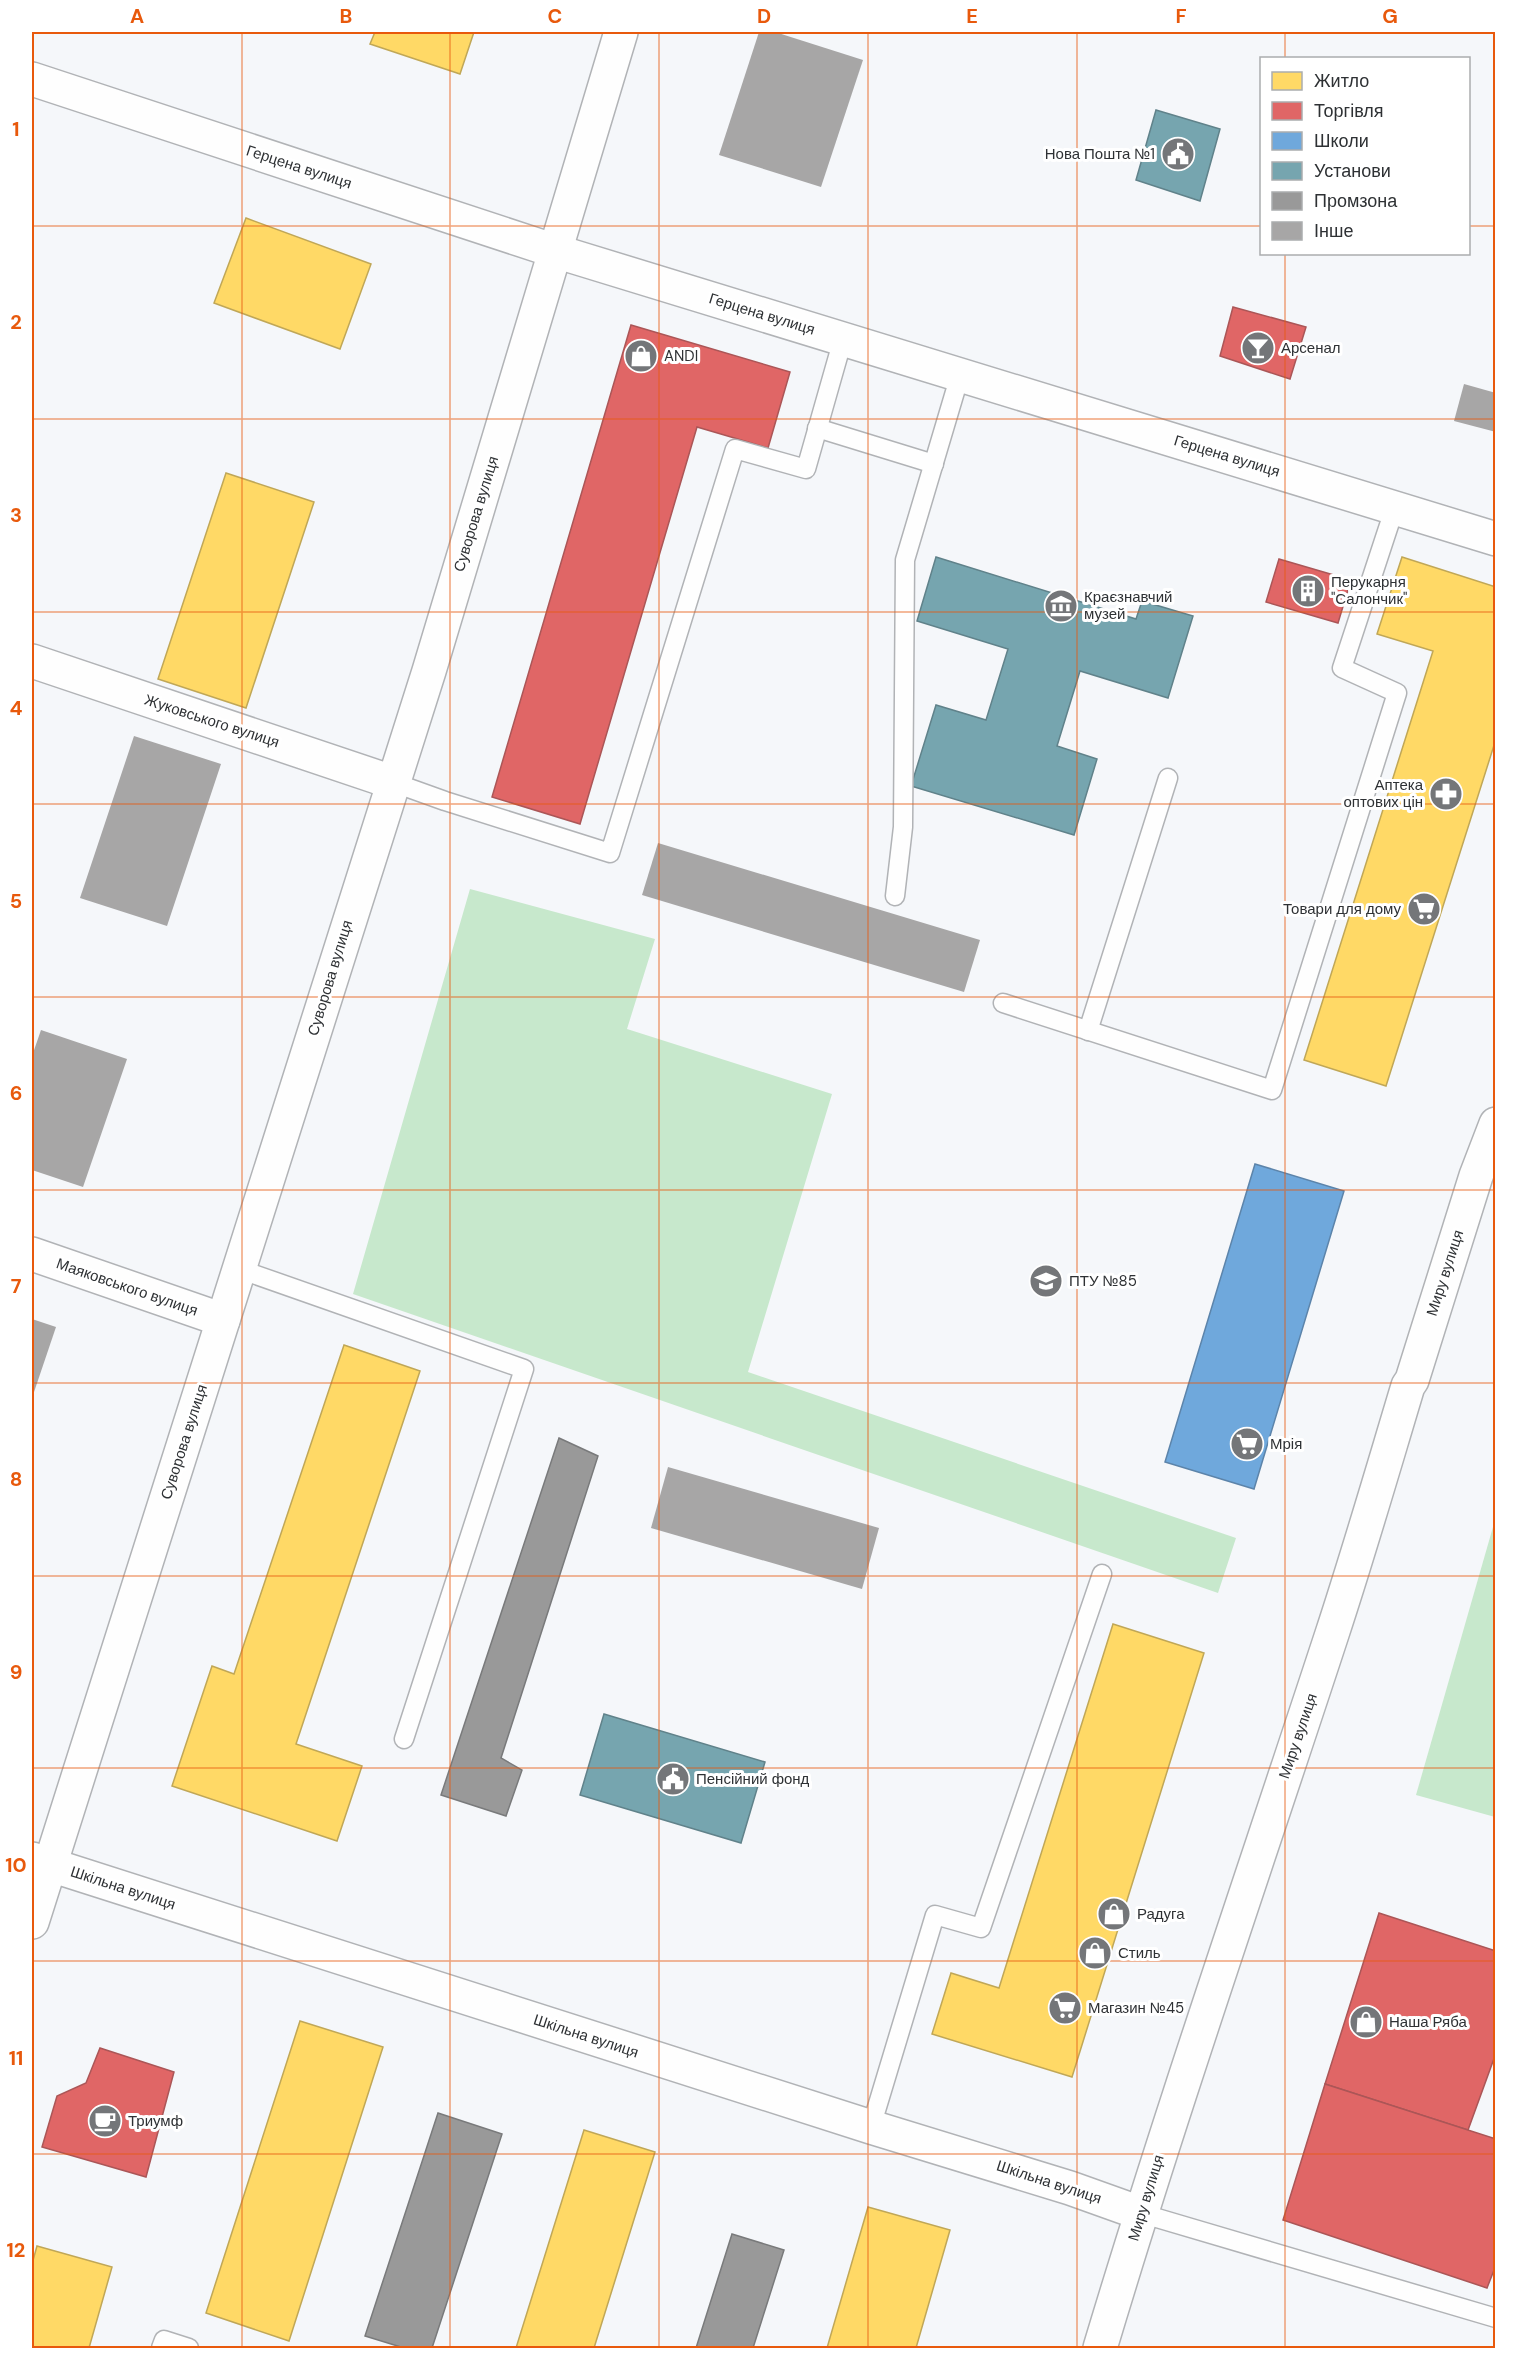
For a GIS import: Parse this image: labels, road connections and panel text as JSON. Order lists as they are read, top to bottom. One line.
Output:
{"streets":{"street":["Герцена вулиця","Суворова вулиця","Жуковського вулиця","Миру вулиця","Маяковського вулиця","Шкільна вулиця"]},"crossings":[["Герцена вулиця","Суворова вулиця"],["Суворова вулиця","Жуковського вулиця"],["Суворова вулиця","Маяковського вулиця"],["Суворова вулиця","Шкільна вулиця"],["Миру вулиця","Шкільна вулиця"]],"places":{"public building":["Нова Пошта №1","Пенсійний фонд"],"bar":["Арсенал"],"shop":["ANDI","Радуга","Стиль","Наша Ряба"],"building":["Перукарня \"Салончик\""],"museum":["Краєзнавчий музей"],"pharmacy":["Аптека оптових цін"],"supermarket":["Товари для дому","Мрія","Магазин №45"],"school or university":["ПТУ №85"],"cafe":["Триумф"]},"legend":["Житло","Торгівля","Школи","Установи","Промзона","Інше"],"grid":{"columns":["A","B","C","D","E","F","G"],"rows":["1","2","3","4","5","6","7","8","9","10","11","12"]}}
